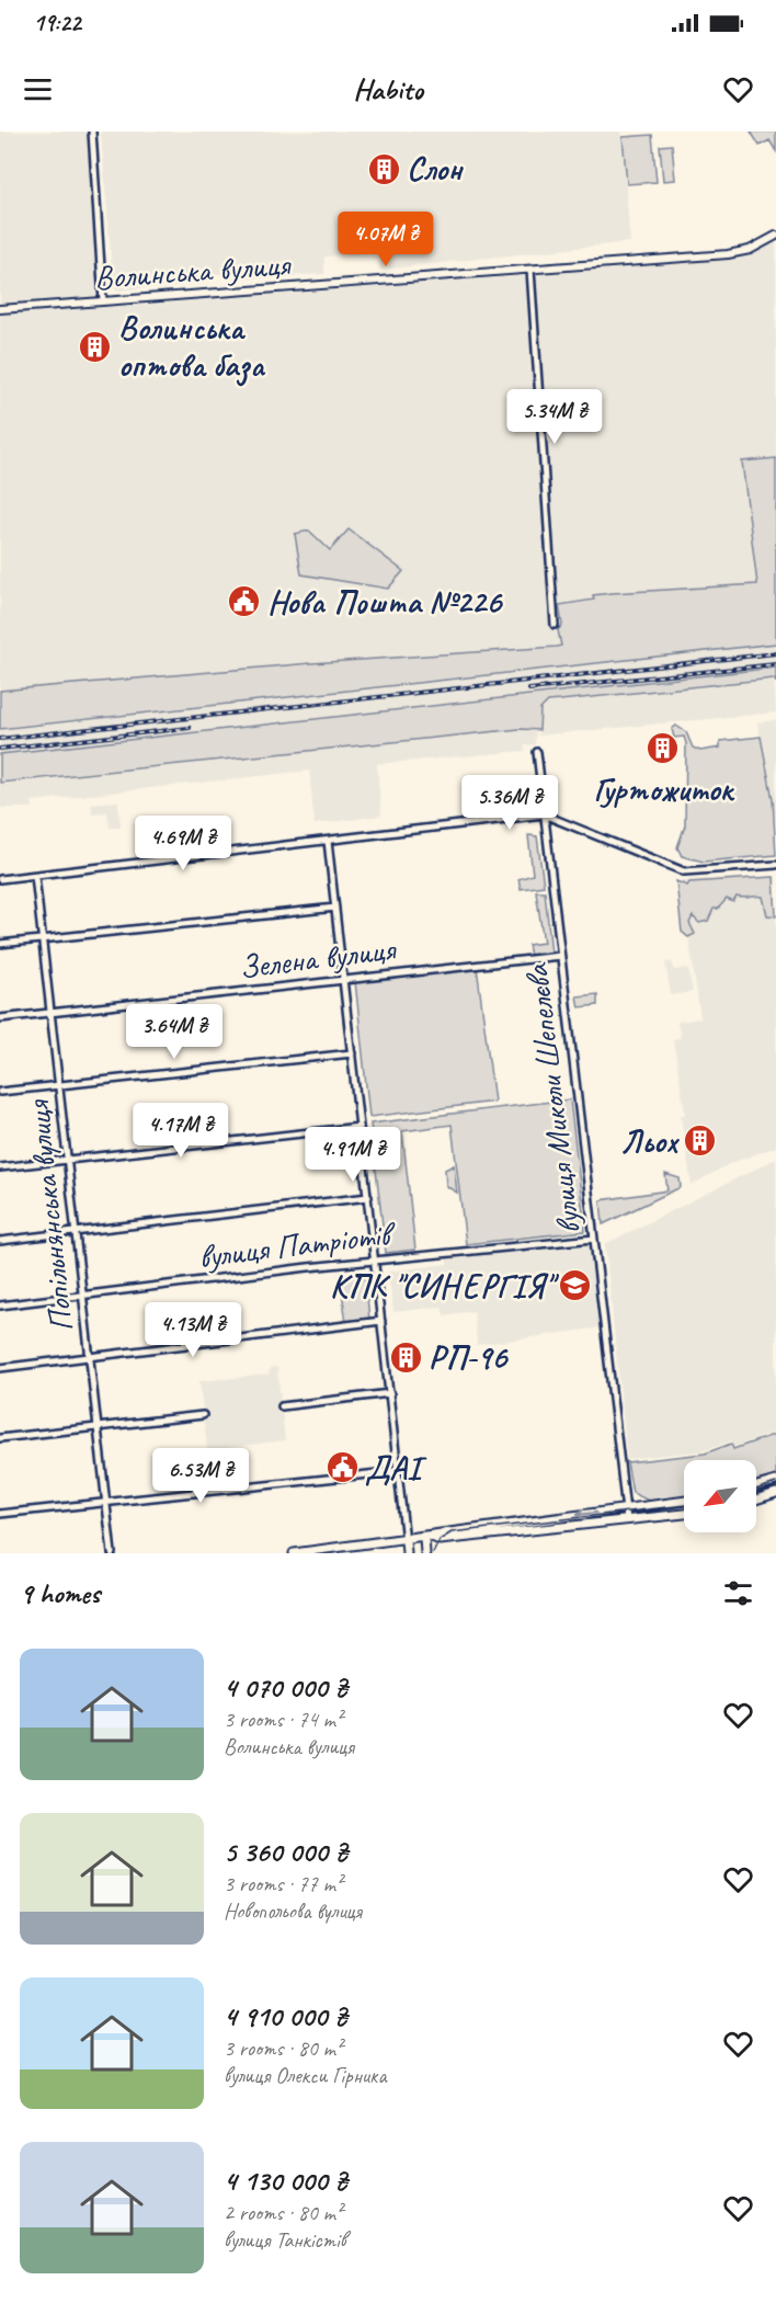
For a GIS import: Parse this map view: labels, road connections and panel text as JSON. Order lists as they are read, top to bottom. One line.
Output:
{"streets":{"street":["Волинська вулиця","Зелена вулиця","вулиця Миколи Шепелєва","Попільнянська вулиця","вулиця Патріотів"]},"crossings":[["Зелена вулиця","вулиця Миколи Шепелєва"],["Зелена вулиця","Попільнянська вулиця"],["вулиця Миколи Шепелєва","вулиця Патріотів"],["Попільнянська вулиця","вулиця Патріотів"]],"places":{"building":["Слон","Волинська оптова база","Гуртожиток","Льох","РП-96"],"public building":["Нова Пошта №226","ДАІ"],"school or university":["КПК \"СИНЕРГІЯ\""]},"north":"bottom left","page":{"status":"19:22","header":"Habito","price":["4.07M ₴","5.34M ₴","5.36M ₴","4.69M ₴","3.64M ₴","4.17M ₴","4.91M ₴","4.13M ₴","6.53M ₴"],"heading":"9 homes","list":[{"name":"4 070 000 ₴","note":"3 rooms · 74 m² · Волинська вулиця"},{"name":"5 360 000 ₴","note":"3 rooms · 77 m² · Новопольова вулиця"},{"name":"4 910 000 ₴","note":"3 rooms · 80 m² · вулиця Олекси Гірника"},{"name":"4 130 000 ₴","note":"2 rooms · 80 m² · вулиця Танкістів"}]}}
